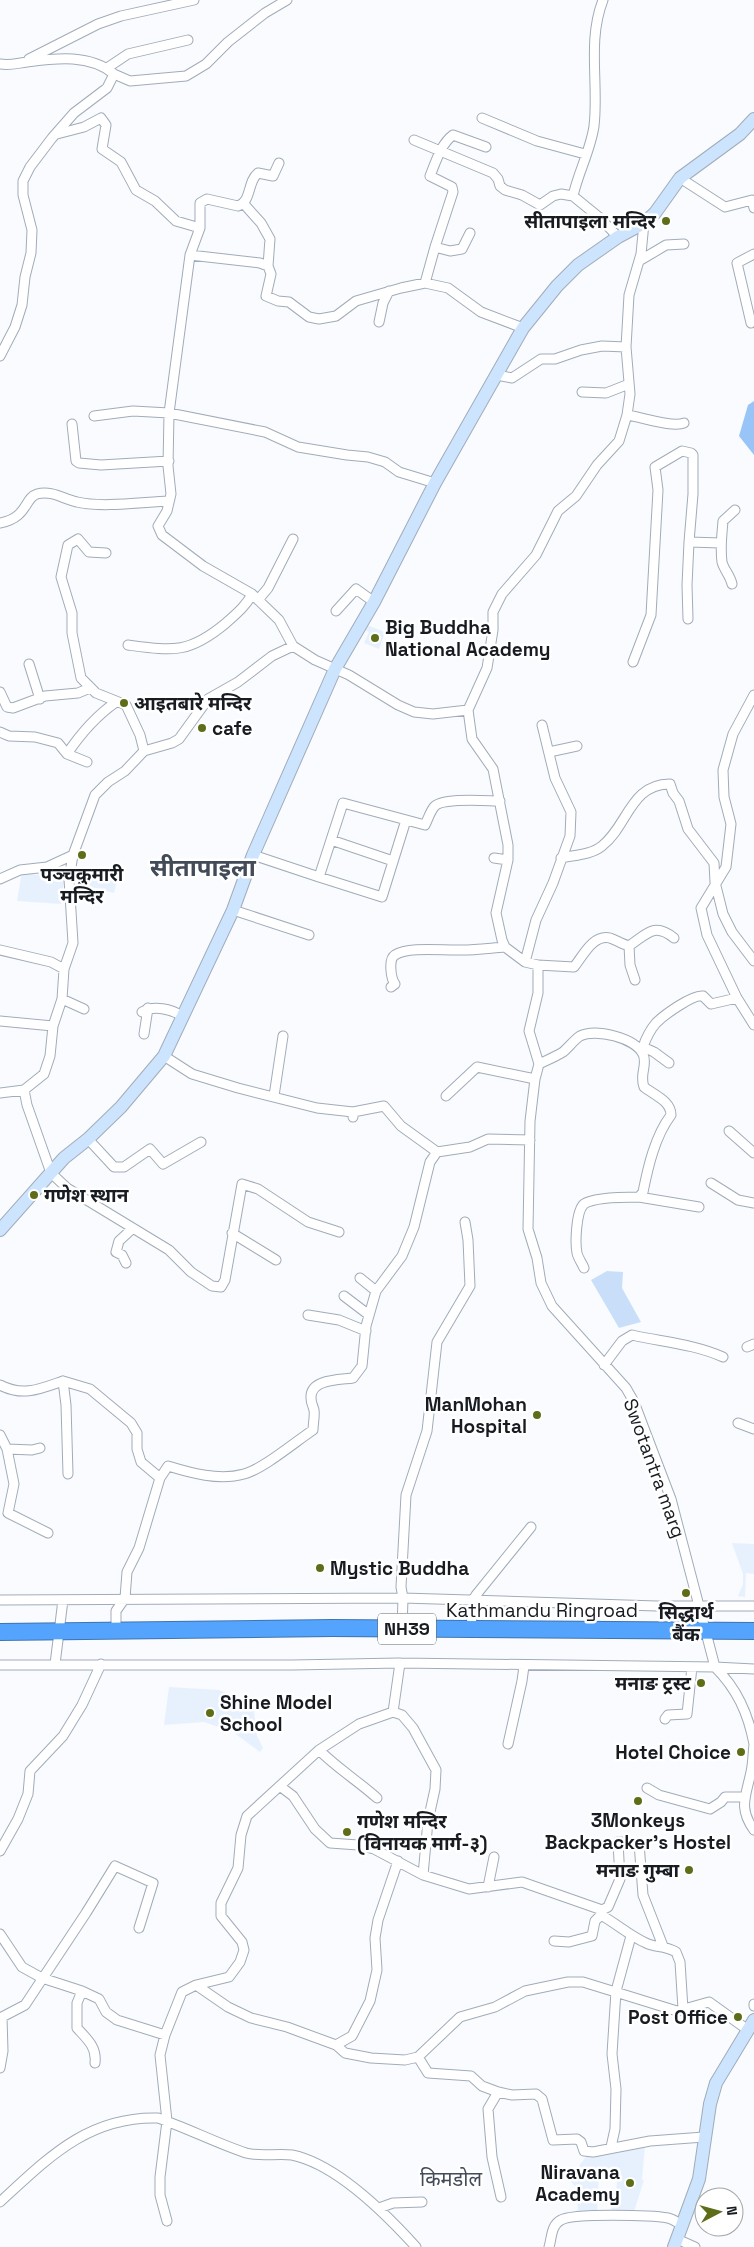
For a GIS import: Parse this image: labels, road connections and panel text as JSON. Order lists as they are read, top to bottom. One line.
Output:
{"streets":{"highway":["Kathmandu Ringroad","NH39"],"street":["Swotantra marg"]},"crossings":[["Swotantra marg","Kathmandu Ringroad"],["Kathmandu Ringroad","NH39"]],"districts":["सीतापाइला","किमडोल"],"places":["सीतापाइला मन्दिर","Big Buddha National Academy","आइतबारे मन्दिर","cafe","पञ्चकुमारी मन्दिर","गणेश स्थान","ManMohan Hospital","Mystic Buddha","सिद्धार्थ बैंक","मनाङ ट्रस्ट","Shine Model School","Hotel Choice","3Monkeys Backpacker's Hostel","गणेश मन्दिर (विनायक मार्ग-३)","मनाङ गुम्बा","Post Office","Niravana Academy"],"north":"right"}
